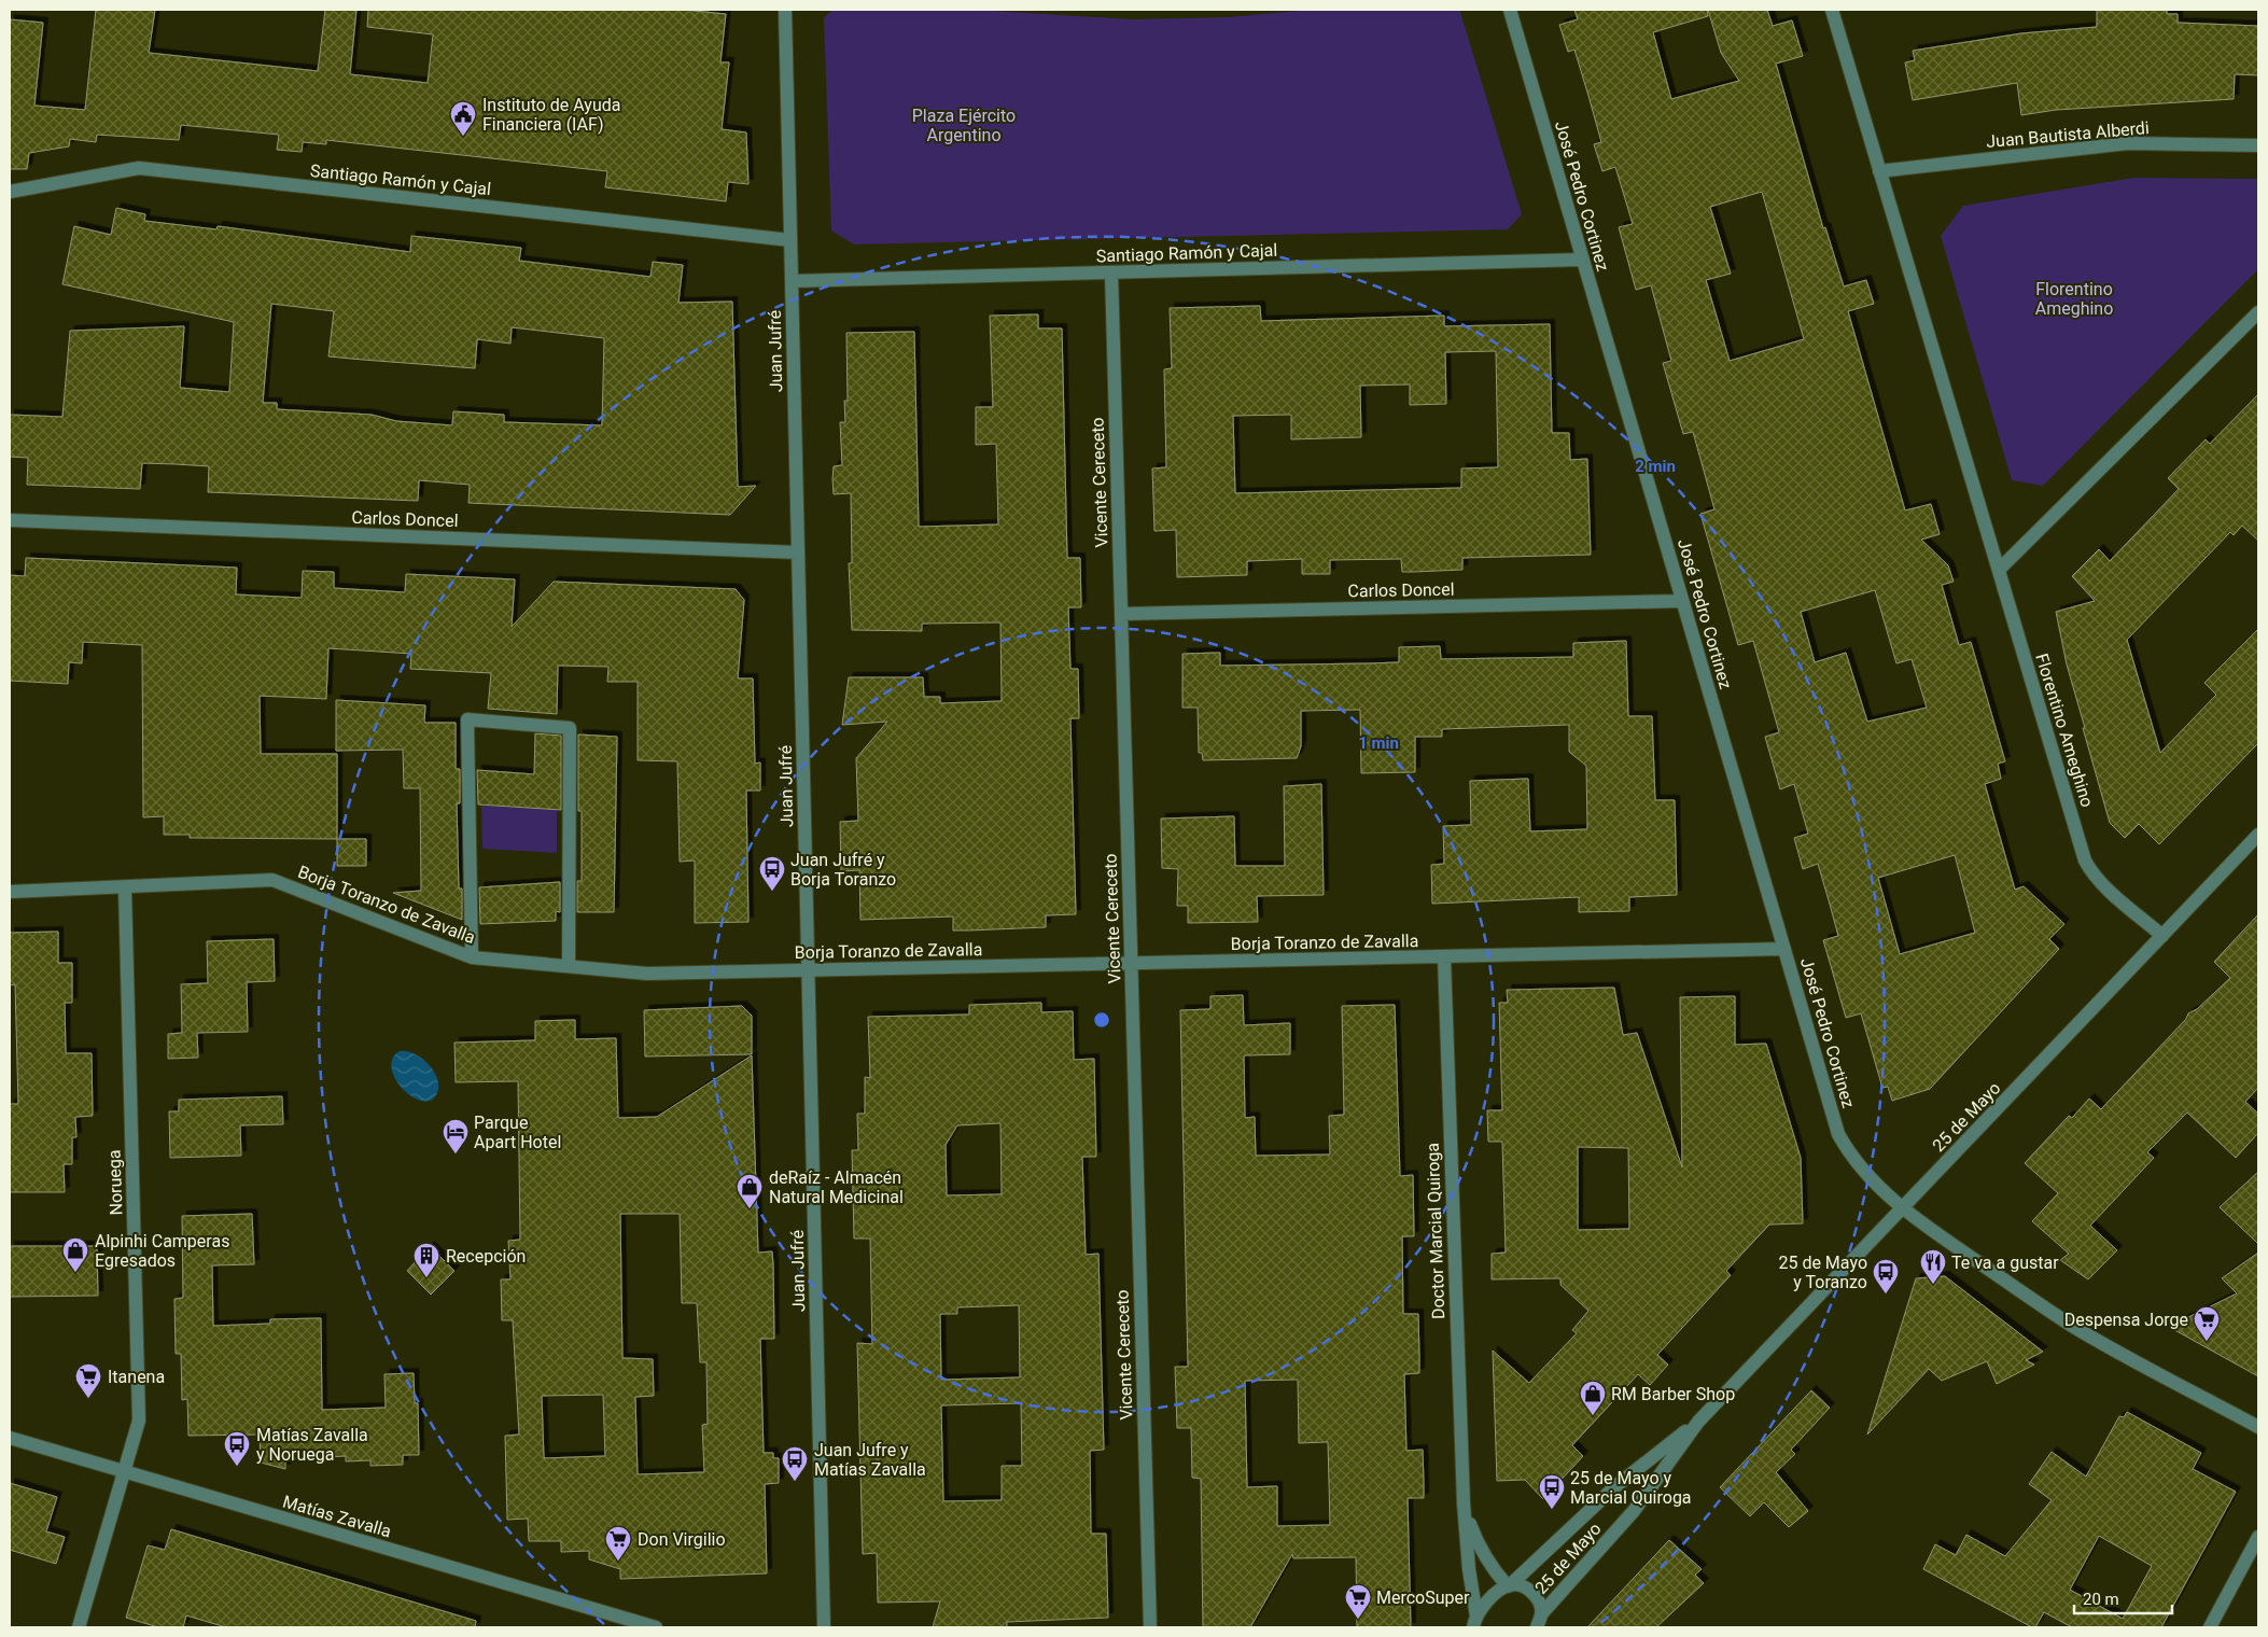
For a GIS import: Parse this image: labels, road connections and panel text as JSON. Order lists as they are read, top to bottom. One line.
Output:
{"streets":{"street":["Juan Bautista Alberdi","Santiago Ramón y Cajal","José Pedro Cortinez","Juan Jufré","Vicente Cereceto","Carlos Doncel","Florentino Ameghino","Borja Toranzo de Zavalla","25 de Mayo","Noruega","Doctor Marcial Quiroga","Matías Zavalla"]},"crossings":[["Juan Bautista Alberdi","Florentino Ameghino"],["Santiago Ramón y Cajal","José Pedro Cortinez"],["Santiago Ramón y Cajal","Juan Jufré"],["Santiago Ramón y Cajal","Vicente Cereceto"],["José Pedro Cortinez","Carlos Doncel"],["José Pedro Cortinez","Borja Toranzo de Zavalla"],["José Pedro Cortinez","25 de Mayo"],["Juan Jufré","Carlos Doncel"],["Juan Jufré","Borja Toranzo de Zavalla"],["Vicente Cereceto","Carlos Doncel"],["Vicente Cereceto","Borja Toranzo de Zavalla"],["Florentino Ameghino","25 de Mayo"],["Borja Toranzo de Zavalla","Noruega"],["Borja Toranzo de Zavalla","Doctor Marcial Quiroga"],["25 de Mayo","Doctor Marcial Quiroga"],["Noruega","Matías Zavalla"]],"parks":["Plaza Ejército Argentino","Florentino Ameghino"],"places":{"public building":["Instituto de Ayuda Financiera (IAF)"],"bus stop":["Juan Jufré y Borja Toranzo","25 de Mayo y Toranzo","Matías Zavalla y Noruega","Juan Jufre y Matías Zavalla","25 de Mayo y Marcial Quiroga"],"hotel":["Parque Apart Hotel"],"shop":["deRaíz - Almacén Natural Medicinal","Alpinhi Camperas Egresados","RM Barber Shop"],"building":["Recepción"],"restaurant":["Te va a gustar"],"supermarket":["Despensa Jorge","Itanena","Don Virgilio","MercoSuper"]},"scale_bar":"20 m","rings":["2 min","1 min"]}
